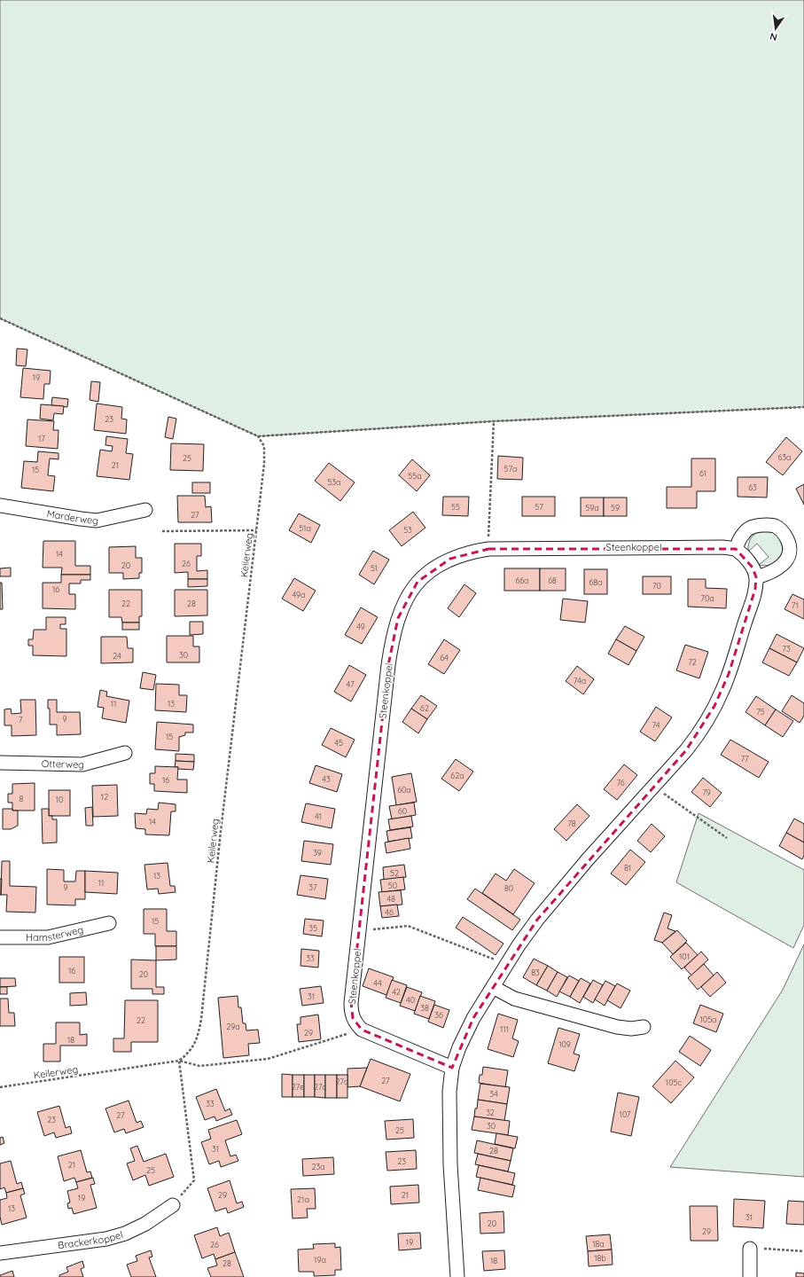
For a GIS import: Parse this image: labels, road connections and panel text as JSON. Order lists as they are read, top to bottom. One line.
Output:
{"streets":{"street":["Marderweg","Steenkoppel","Otterweg","Hamsterweg","Brackerkoppel"],"path":["Keilerweg"]},"house_numbers":["19","23","17","63a","25","21","57a","15","61","55a","53a","63","55","57","59a","59","27","51a","53","14","26","20","51","66a","68","68a","70","16","49a","70a","22","28","71","49","73","30","24","64","72","74a","47","11","13","62","75","9","7","74","15","45","77","62a","43","16","76","60a","79","12","8","10","60","41","14","78","39","81","52","13","11","50","9","37","80","48","46","15","35","101","33","16","83","20","44","42","31","40","38","36","105a","22","29a","111","29","18","109","27","27a","105c","27e","27c","34","33","32","107","27","23","30","25","31","28","23","21","23a","25","29","21","19","21a","13","31","20","29","19","18a","26","18b","19a","18","28"],"north":"bottom"}
